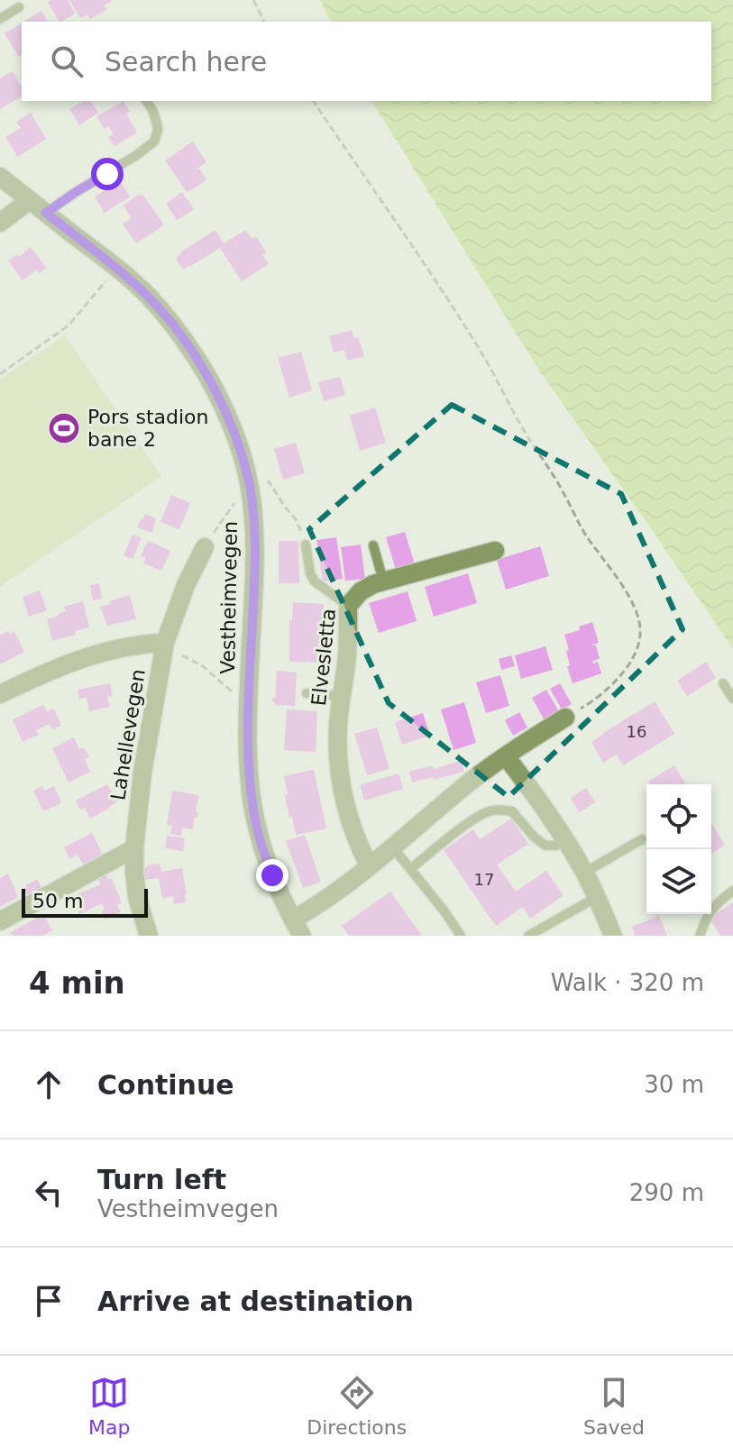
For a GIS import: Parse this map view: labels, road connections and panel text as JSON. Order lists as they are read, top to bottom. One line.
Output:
{"streets":{"street":["Vestheimvegen","Elvesletta","Lahellevegen"]},"places":{"sports":["Pors stadion bane 2"]},"house_numbers":["16","17"],"scale_bar":"50 m","page":{"search":"Search here","scale":"50 m","heading":["4 min","Walk · 320 m"],"list":[["Continue","30 m"],["Turn left","Vestheimvegen","290 m"],"Arrive at destination"],"nav":["Map","Directions","Saved"]}}
